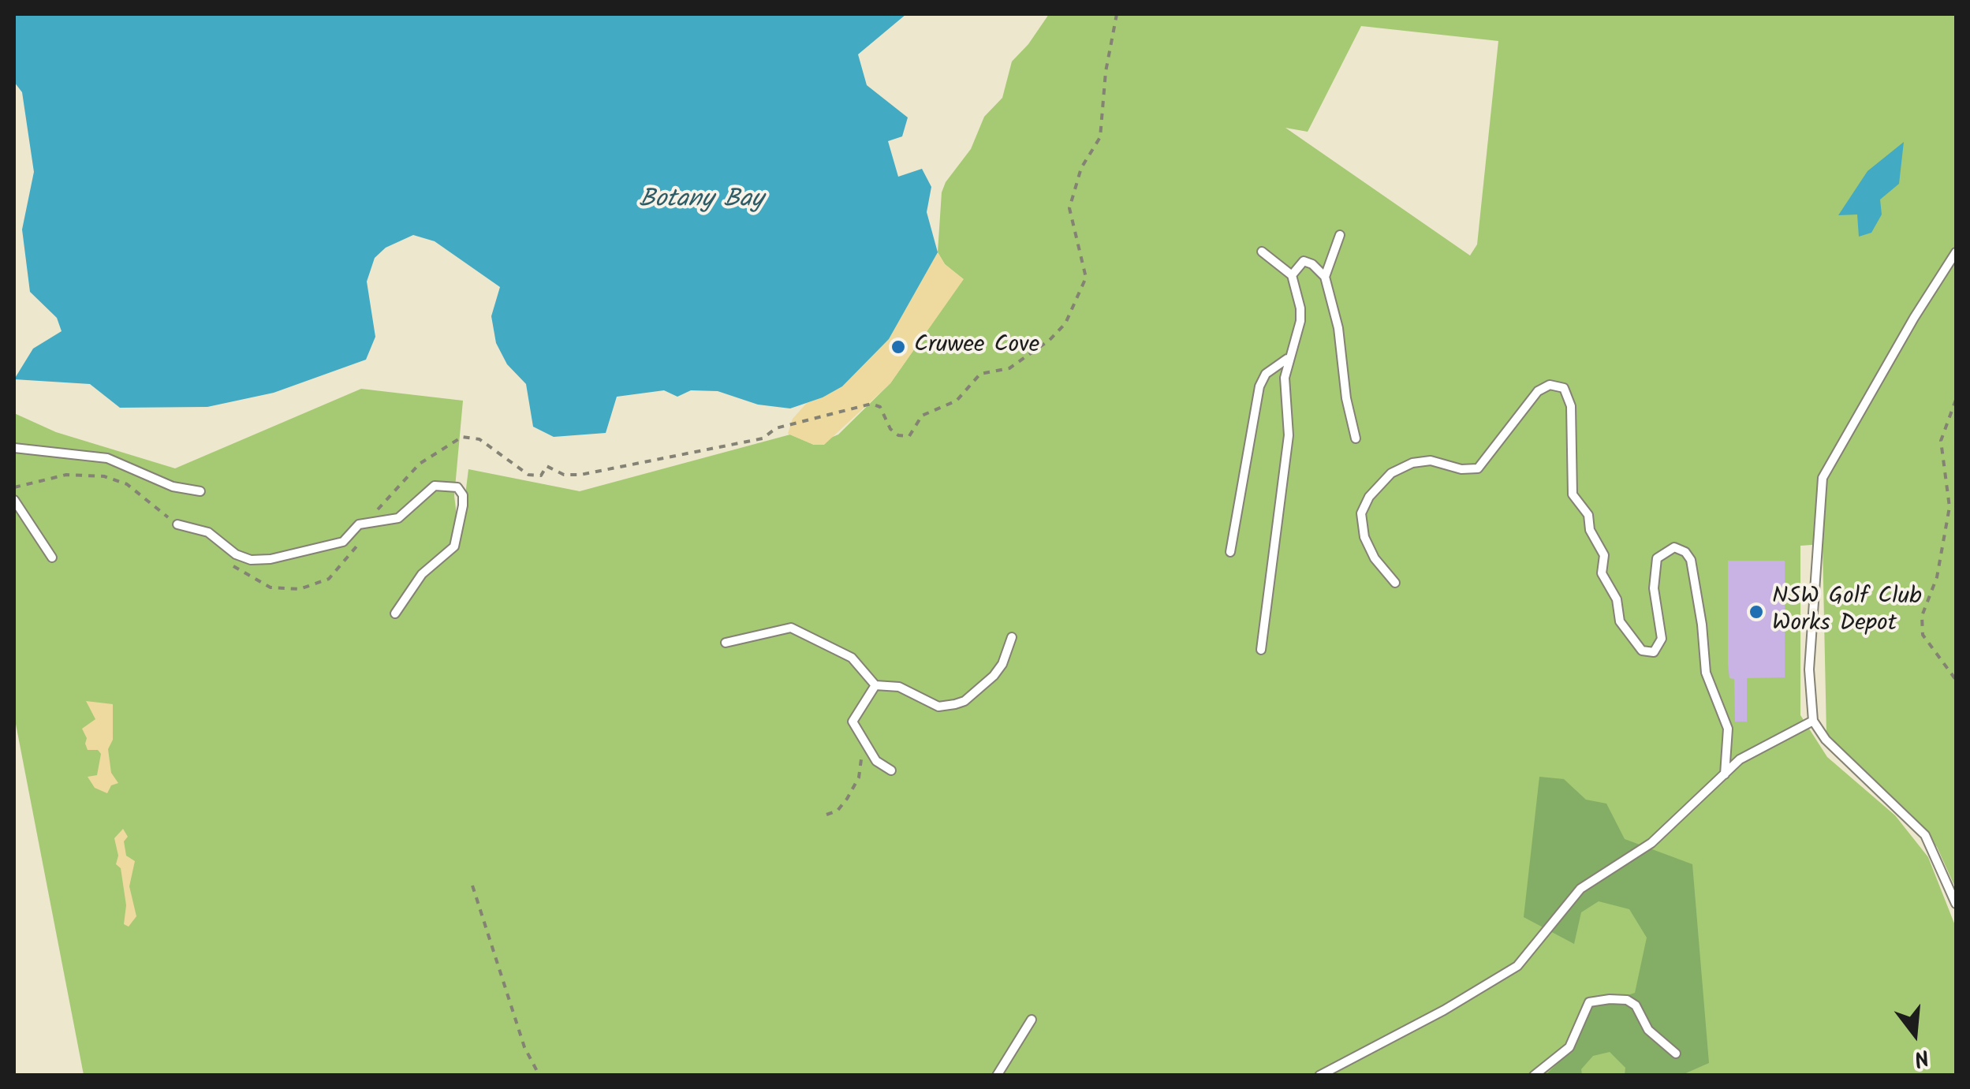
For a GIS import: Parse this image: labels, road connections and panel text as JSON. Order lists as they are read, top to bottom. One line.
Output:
{"water":["Botany Bay"],"places":["Cruwee Cove","NSW Golf Club Works Depot"],"north":"bottom"}
